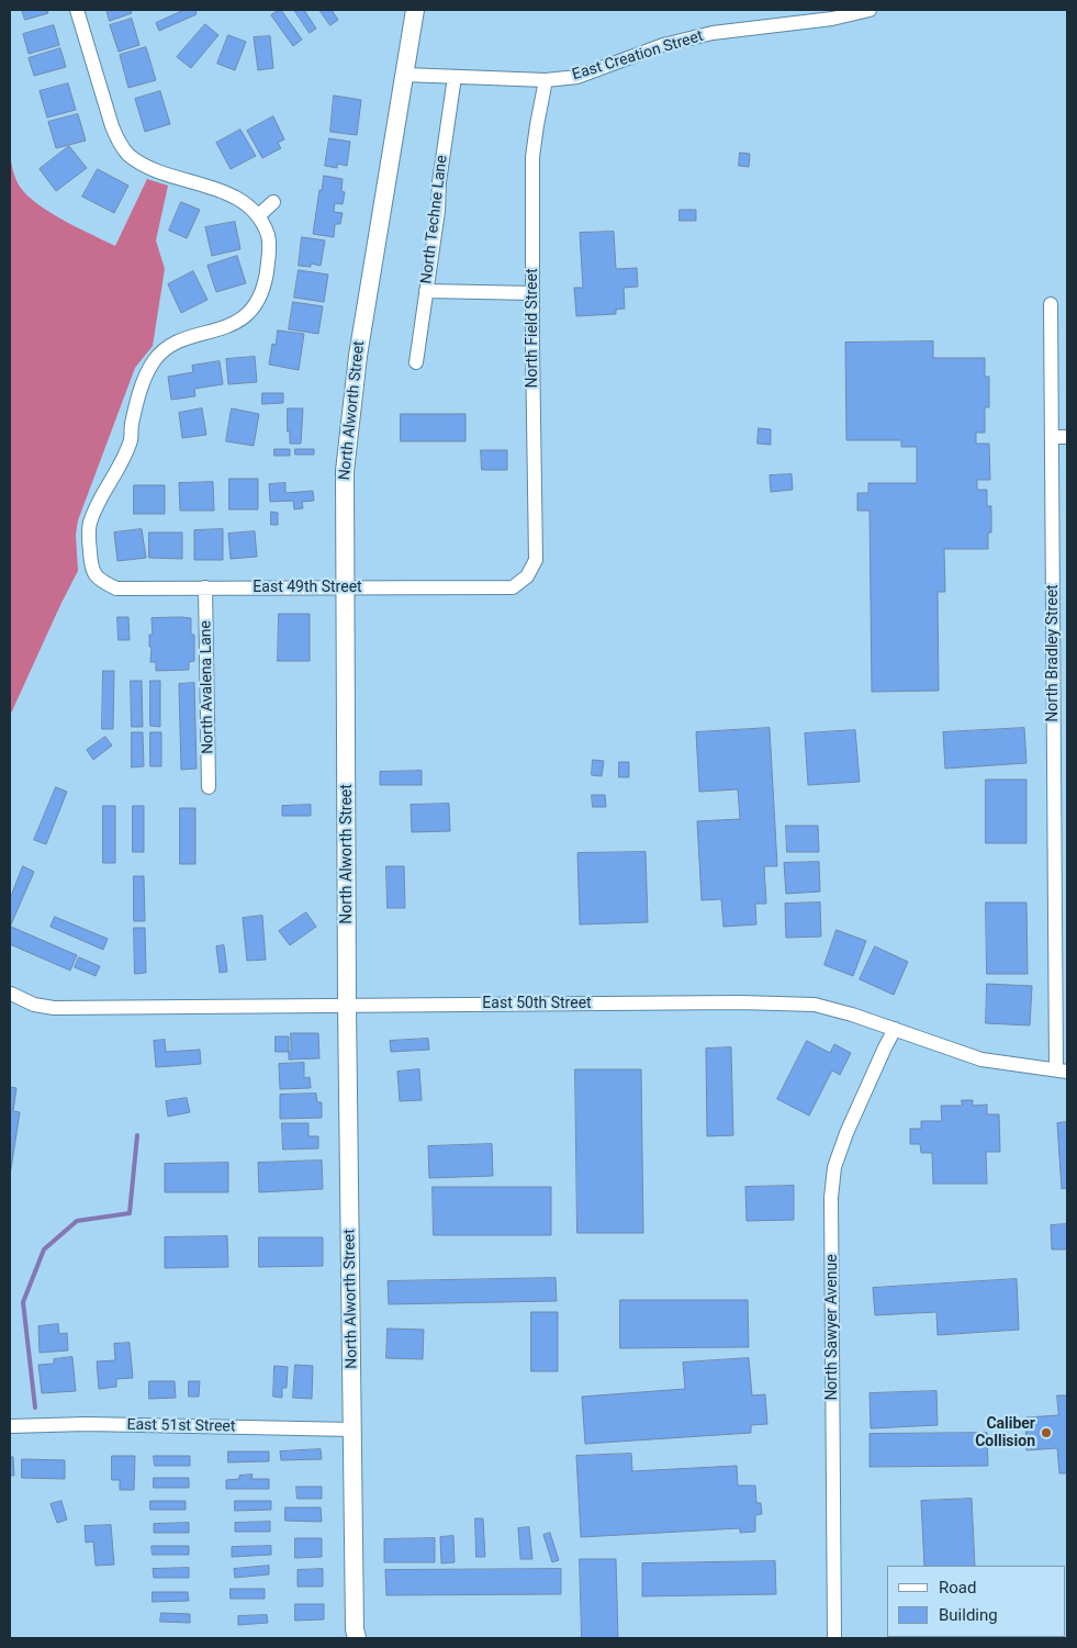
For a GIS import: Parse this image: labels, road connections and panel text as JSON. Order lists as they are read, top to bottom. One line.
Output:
{"streets":{"street":["East Creation Street","North Techne Lane","North Field Street","North Alworth Street","East 49th Street","North Bradley Street","North Avalena Lane","East 50th Street","North Sawyer Avenue","East 51st Street"]},"crossings":[["East Creation Street","North Techne Lane"],["East Creation Street","North Field Street"],["East Creation Street","North Alworth Street"],["North Field Street","East 49th Street"],["North Alworth Street","East 49th Street"],["North Alworth Street","East 50th Street"],["North Alworth Street","East 51st Street"],["East 49th Street","North Avalena Lane"],["North Bradley Street","East 50th Street"],["East 50th Street","North Sawyer Avenue"]],"places":["Caliber Collision"],"legend":["Road","Building"]}
